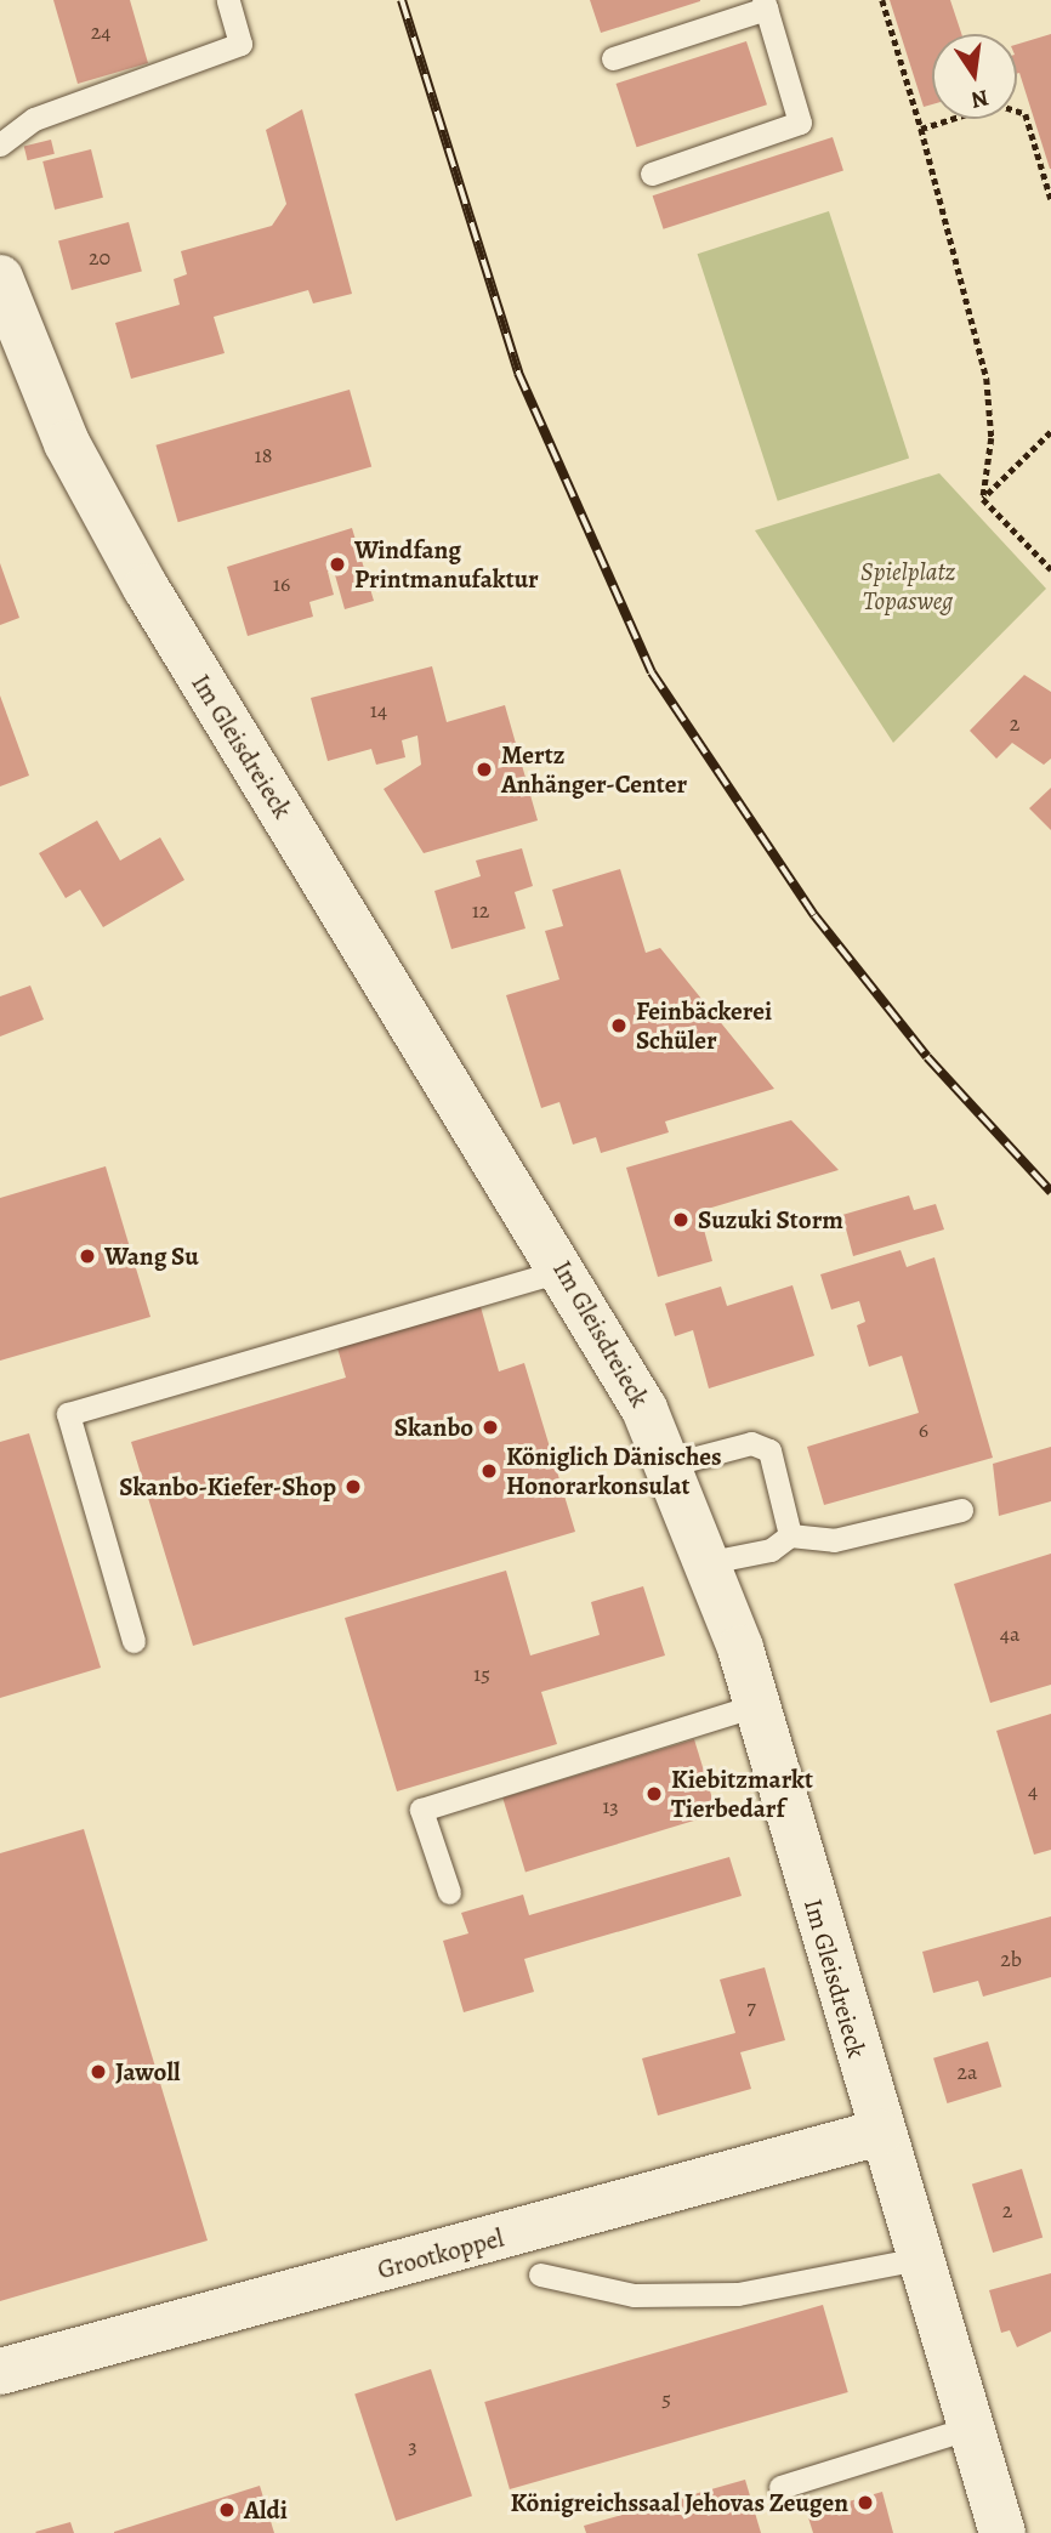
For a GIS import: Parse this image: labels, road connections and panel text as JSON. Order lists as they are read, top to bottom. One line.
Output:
{"streets":{"street":["Im Gleisdreieck","Grootkoppel"]},"crossings":[["Im Gleisdreieck","Grootkoppel"]],"parks":["Spielplatz Topasweg"],"places":["Windfang Printmanufaktur","Mertz Anhänger-Center","Feinbäckerei Schüler","Suzuki Storm","Wang Su","Skanbo","Königlich Dänisches Honorarkonsulat","Skanbo-Kiefer-Shop","Kiebitzmarkt Tierbedarf","Jawoll","Königreichssaal Jehovas Zeugen","Aldi"],"house_numbers":["24","20","18","16","14","2","12","6","4a","15","4","13","2b","7","2a","2","5","3"],"north":"bottom"}
